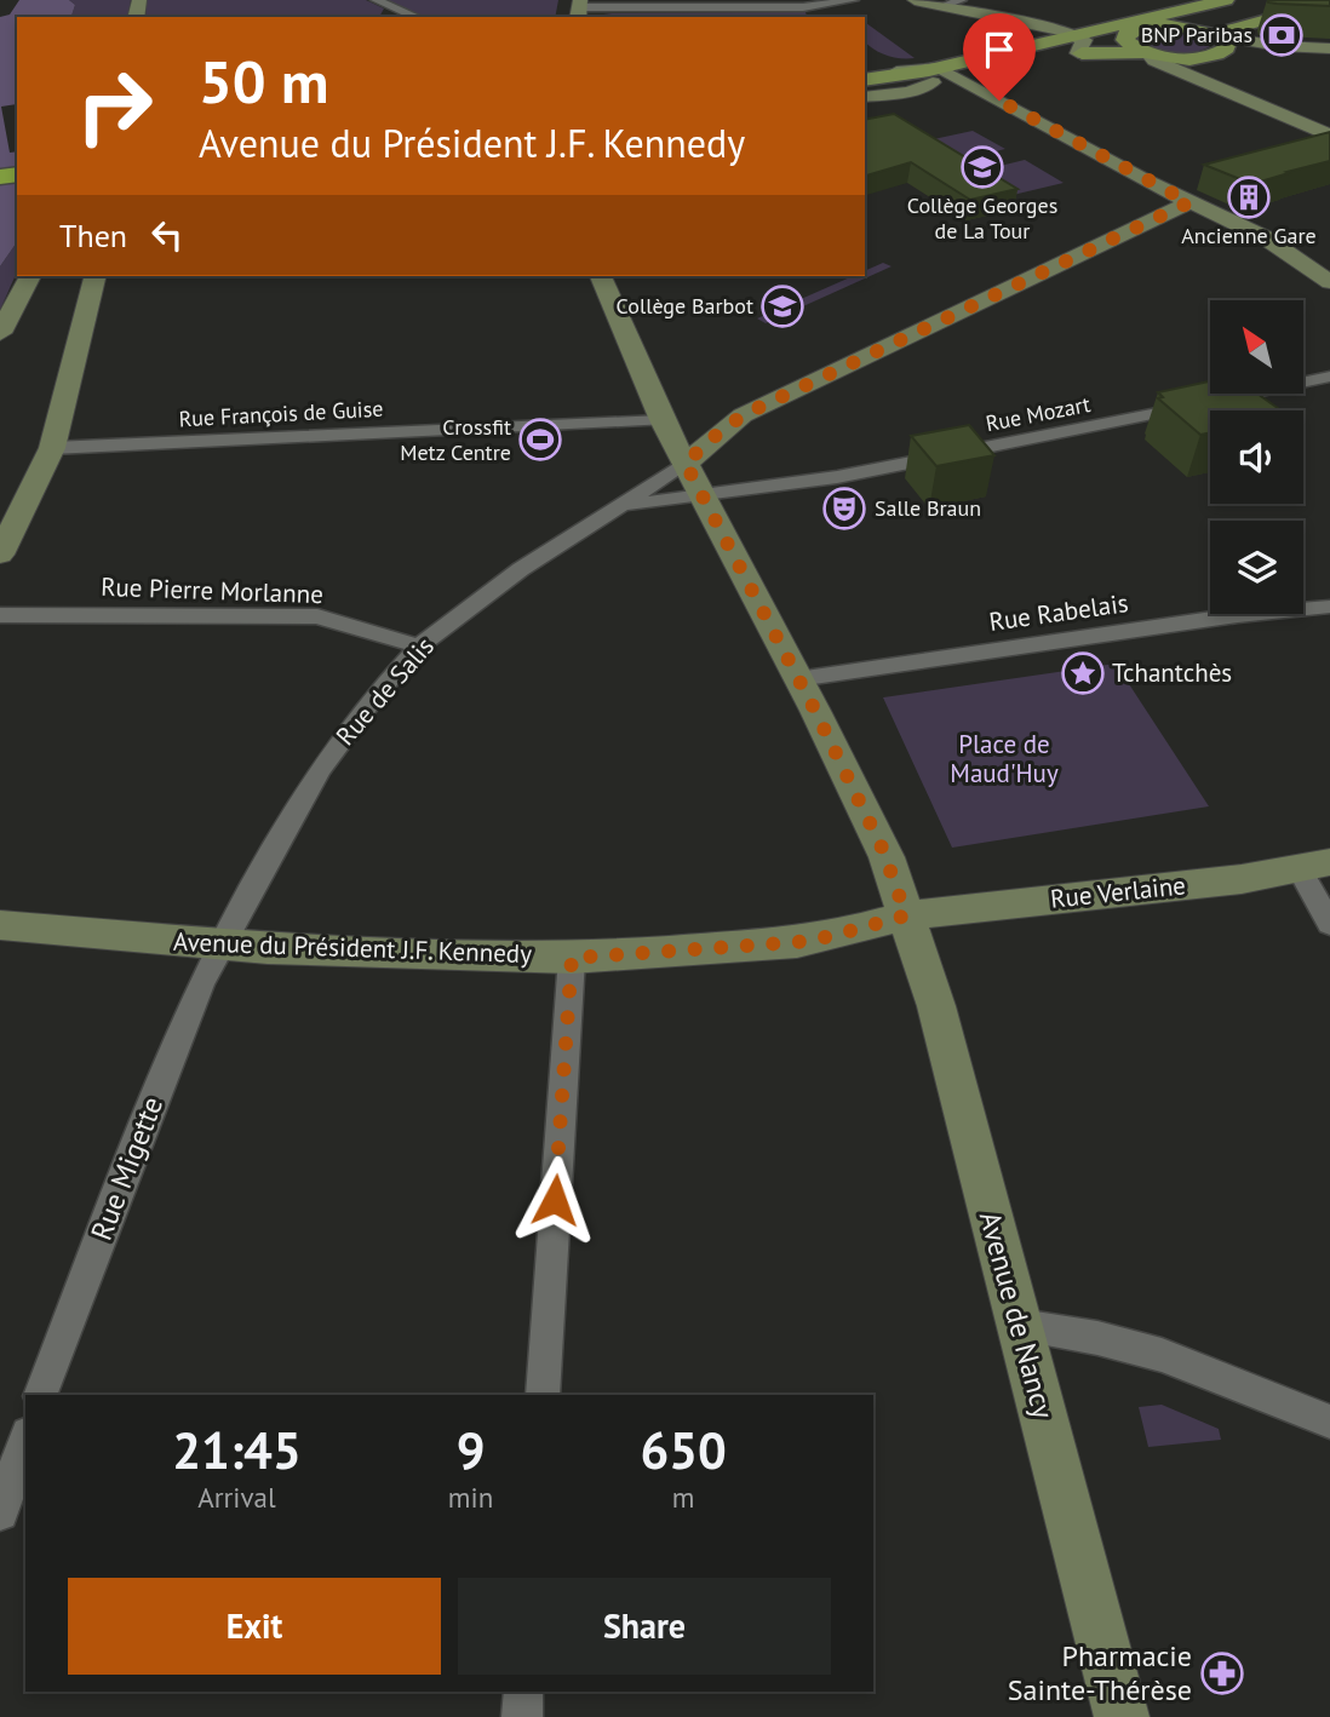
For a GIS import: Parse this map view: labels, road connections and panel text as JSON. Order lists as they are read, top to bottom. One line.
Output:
{"streets":{"street":["Rue François de Guise","Rue Mozart","Rue Pierre Morlanne","Rue Rabelais","Rue de Salis","Rue Verlaine","Avenue du Président J.F. Kennedy","Rue Migette","Avenue de Nancy"]},"crossings":[["Rue François de Guise","Avenue de Nancy"],["Rue Mozart","Rue de Salis"],["Rue Mozart","Avenue de Nancy"],["Rue Pierre Morlanne","Rue de Salis"],["Rue Rabelais","Avenue de Nancy"],["Rue de Salis","Avenue du Président J.F. Kennedy"],["Rue de Salis","Rue Migette"],["Rue de Salis","Avenue de Nancy"],["Rue Verlaine","Avenue du Président J.F. Kennedy"],["Rue Verlaine","Avenue de Nancy"],["Avenue du Président J.F. Kennedy","Rue Migette"],["Avenue du Président J.F. Kennedy","Avenue de Nancy"]],"parks":["Place de Maud'Huy"],"places":{"bank":["BNP Paribas"],"school or university":["Collège Georges de La Tour","Collège Barbot"],"building":["Ancienne Gare"],"sports":["Crossfit Metz Centre"],"theatre":["Salle Braun"],"place":["Tchantchès"],"pharmacy":["Pharmacie Sainte-Thérèse"]},"north":"top left","page":{"turn":["50 m","Avenue du Président J.F. Kennedy"],"then":"Then","eta":["21:45","Arrival","9","min","650","m"],"buttons":["Exit","Share"]}}
